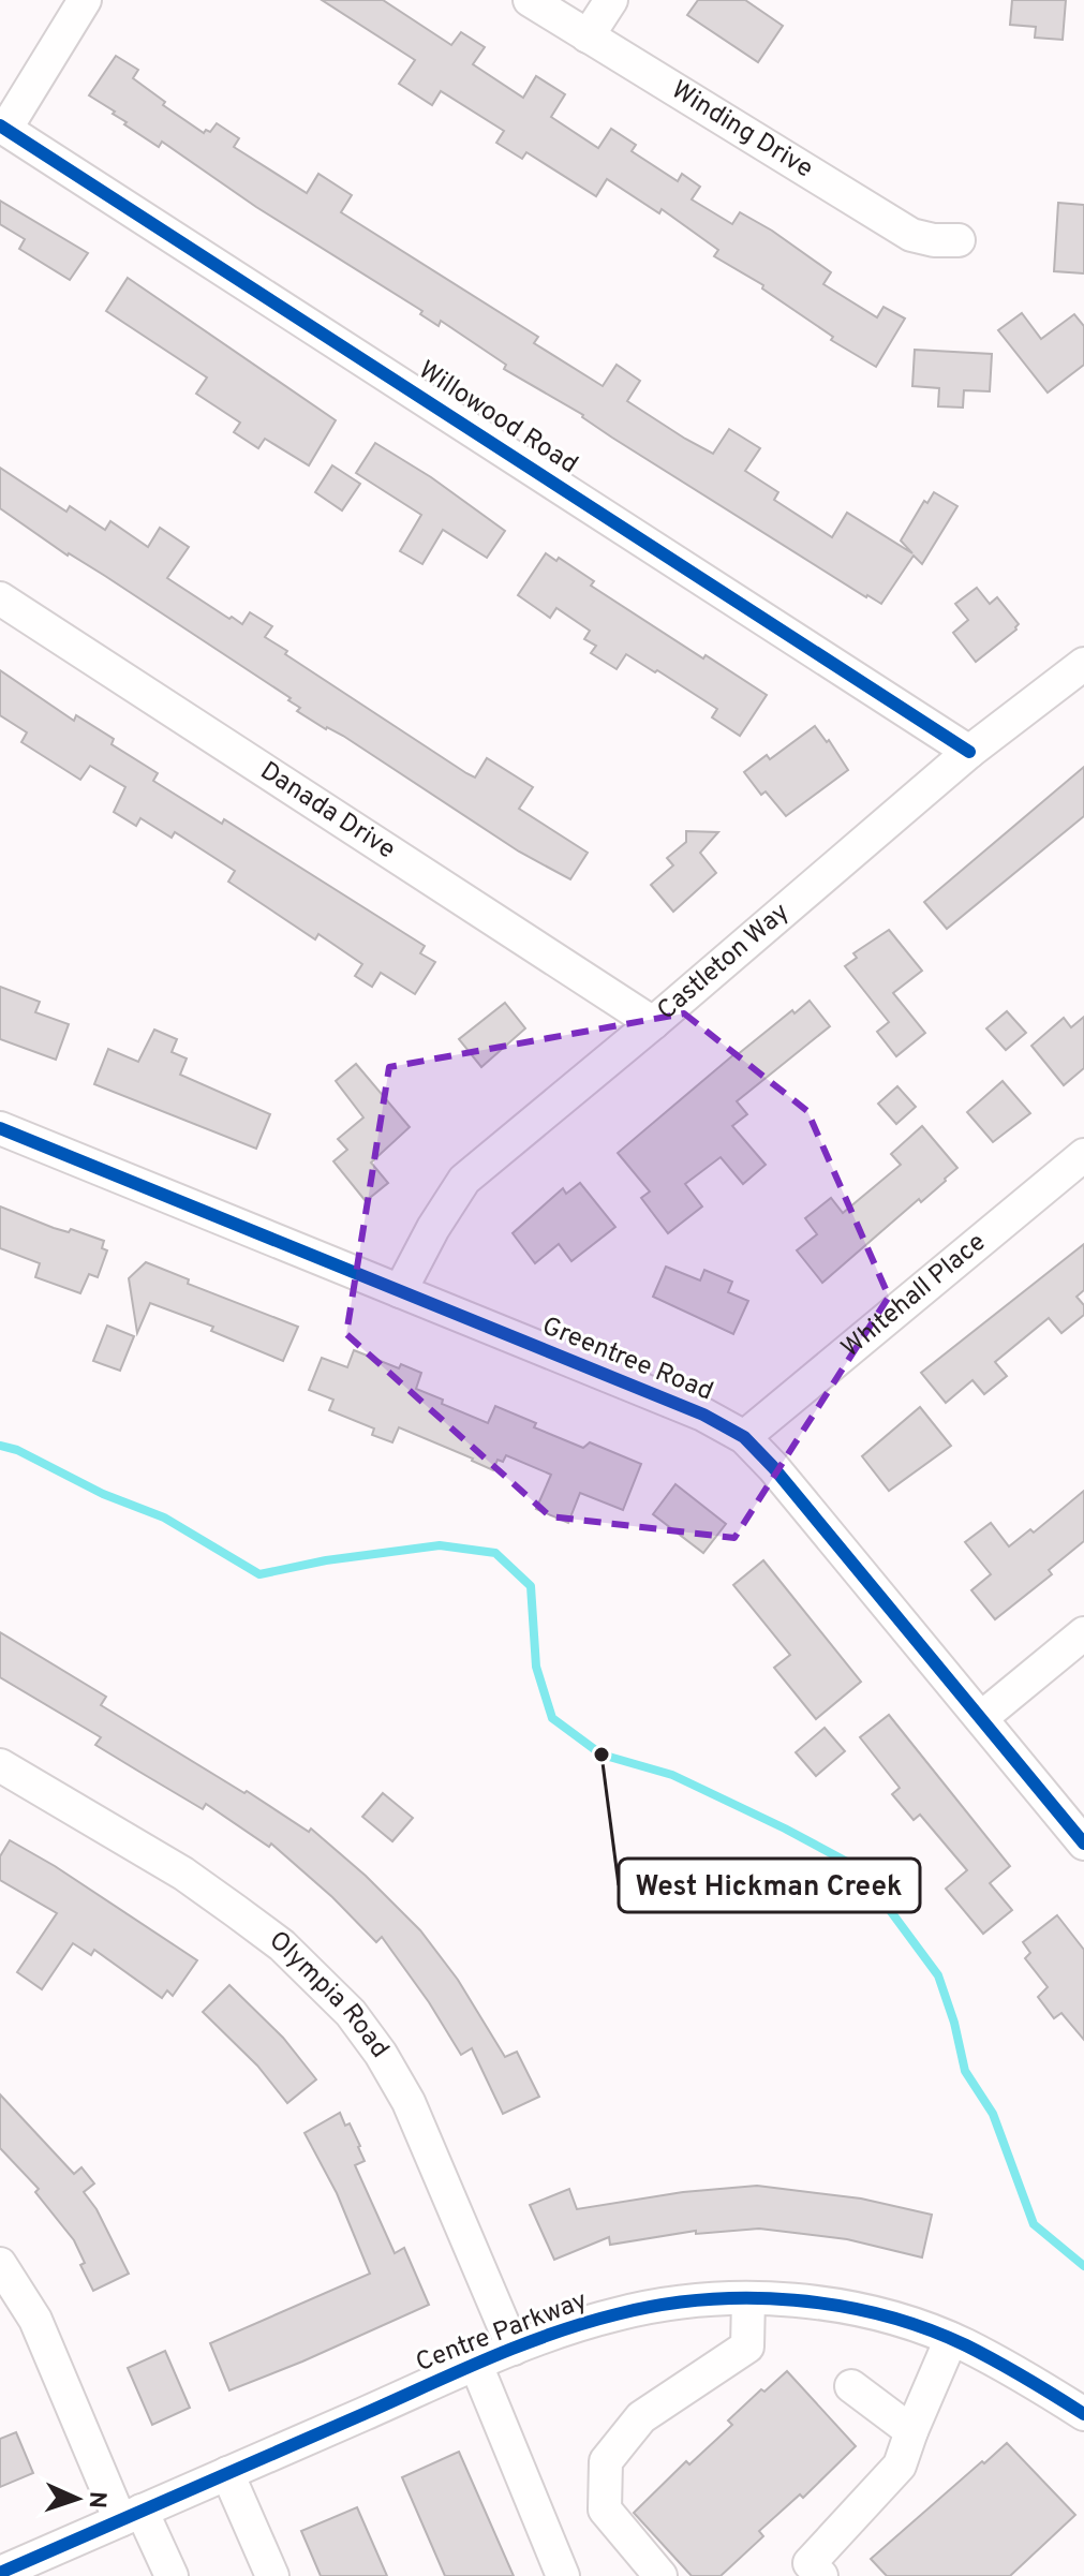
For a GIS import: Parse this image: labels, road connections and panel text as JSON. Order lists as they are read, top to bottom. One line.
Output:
{"streets":{"street":["Winding Drive","Willowood Road","Danada Drive","Castleton Way","Whitehall Place","Greentree Road","Olympia Road","Centre Parkway"]},"crossings":[["Willowood Road","Castleton Way"],["Danada Drive","Castleton Way"],["Castleton Way","Greentree Road"],["Whitehall Place","Greentree Road"],["Olympia Road","Centre Parkway"]],"places":["West Hickman Creek"],"north":"right"}
